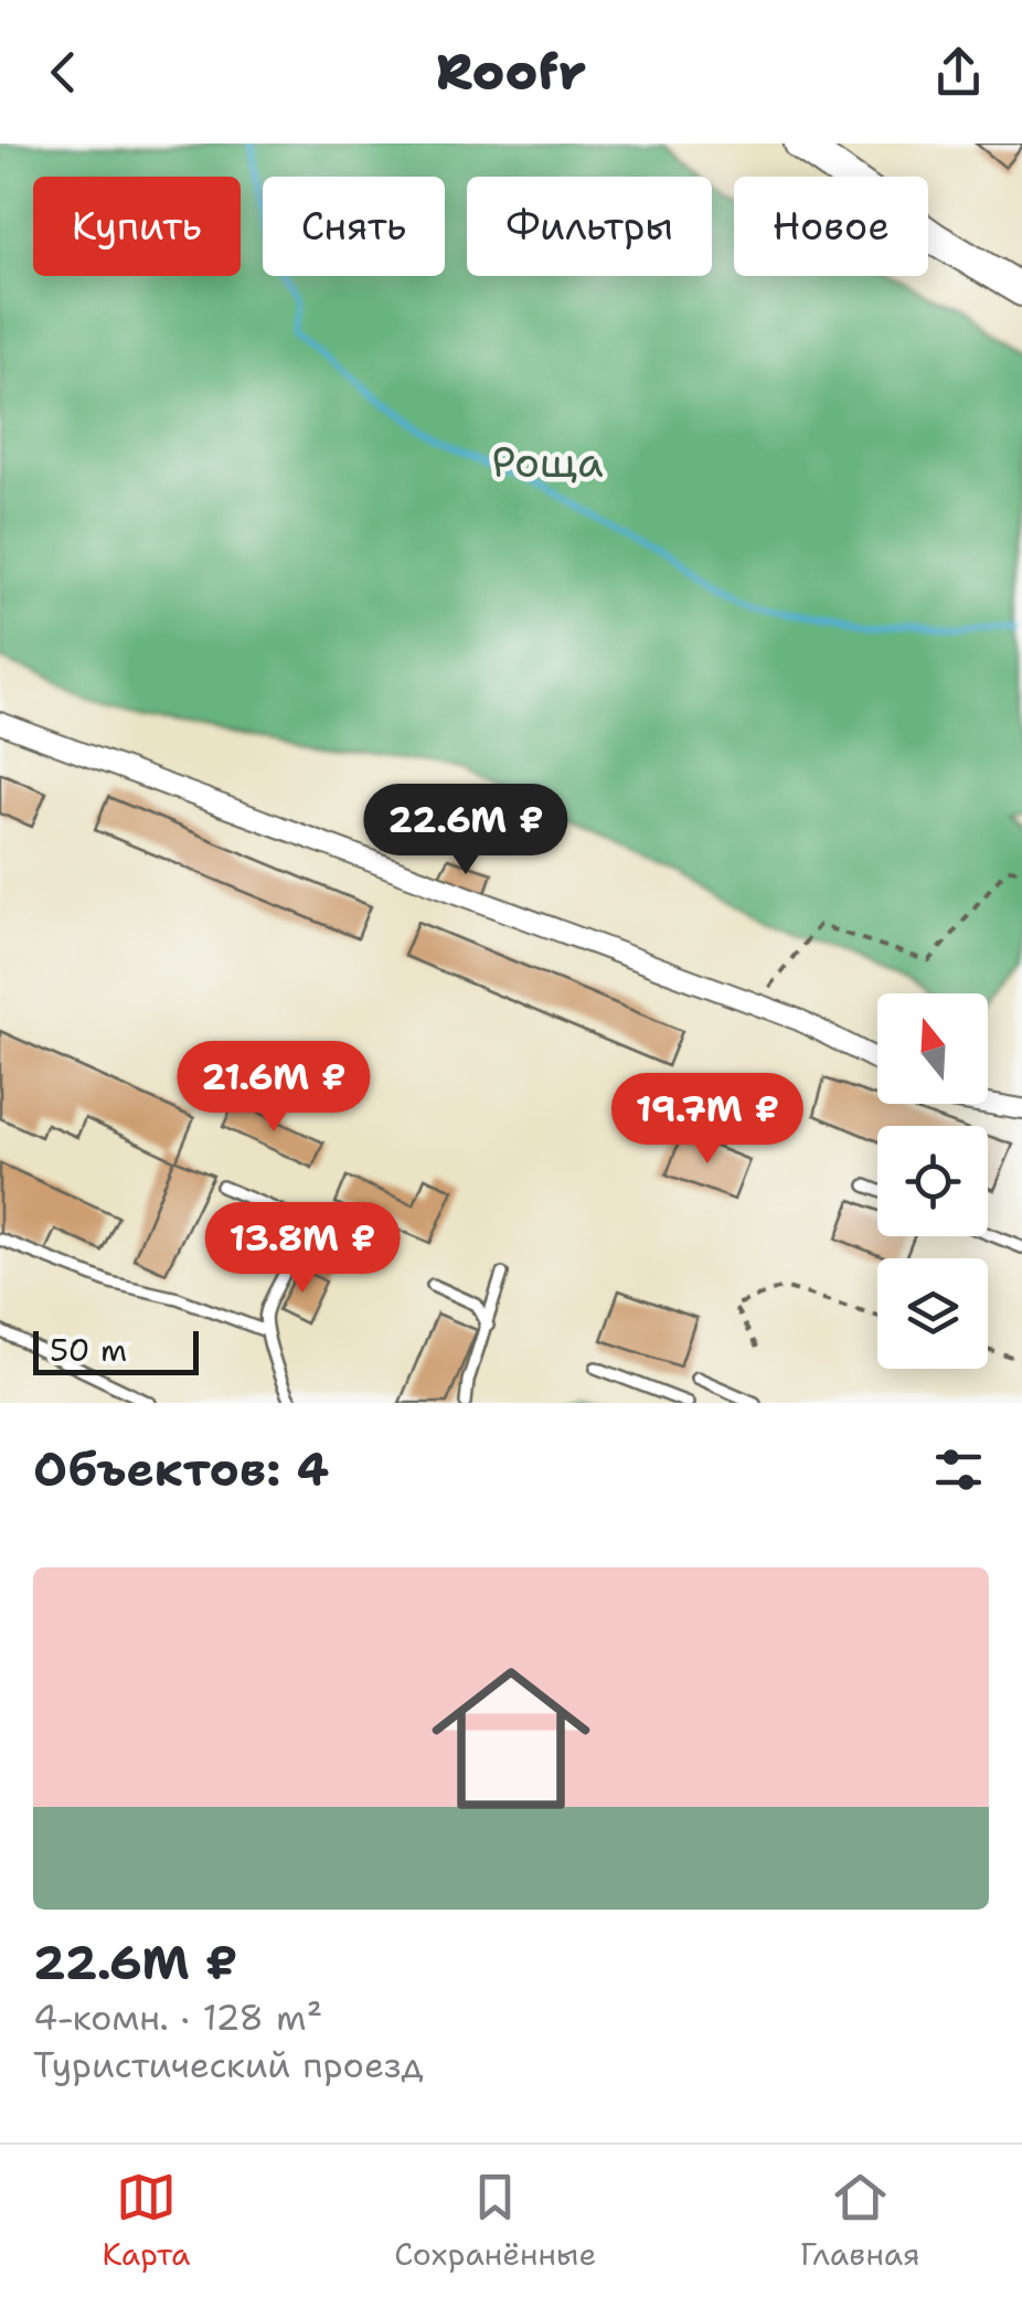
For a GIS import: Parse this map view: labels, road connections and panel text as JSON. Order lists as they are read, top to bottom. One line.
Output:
{"parks":["Роща"],"scale_bar":"50 m","north":"top","page":{"header":"Roofr","chip":["Купить","Снять","Фильтры","Новое"],"price":["22.6M ₽","21.6M ₽","19.7M ₽","13.8M ₽"],"scale":"50 m","heading":"Объектов: 4","list":[{"name":"22.6M ₽","note":"4-комн. · 128 m² · Туристический проезд"}],"tabs":["Карта","Сохранённые","Главная"]}}
